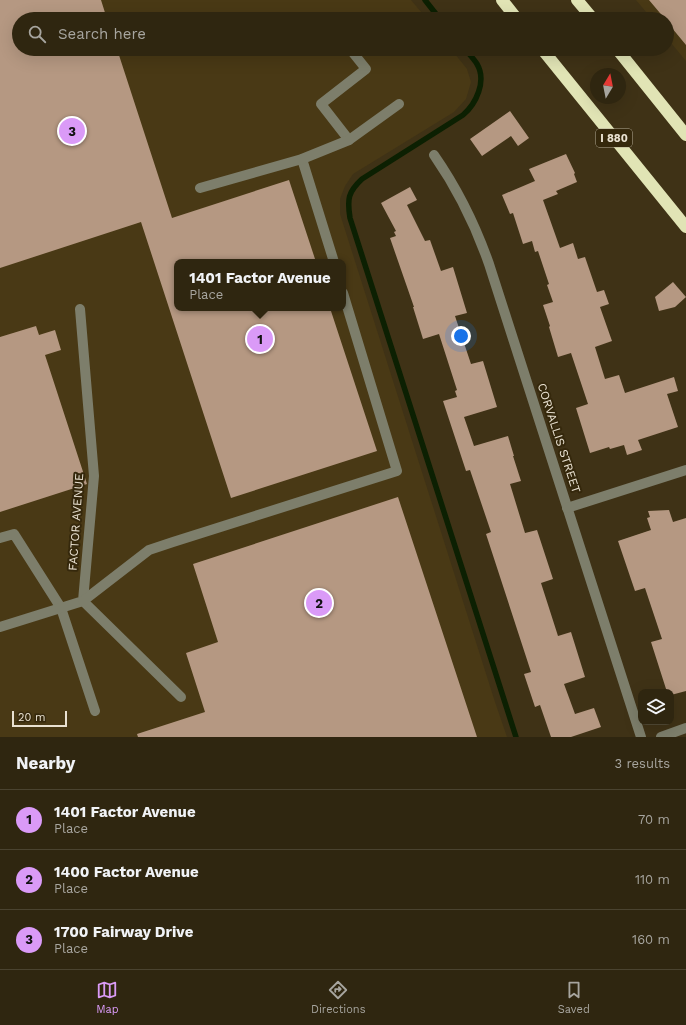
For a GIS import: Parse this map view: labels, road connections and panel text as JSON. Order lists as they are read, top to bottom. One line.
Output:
{"streets":{"highway":["I 880"],"street":["CORVALLIS STREET","FACTOR AVENUE"]},"scale_bar":"20 m","north":"top","page":{"search":"Search here","pins":["3","1","2"],"popup":["1401 Factor Avenue","Place"],"scale":"20 m","heading":["Nearby","3 results"],"list":[{"mark":"1","name":"1401 Factor Avenue","note":"Place","value":"70 m"},{"mark":"2","name":"1400 Factor Avenue","note":"Place","value":"110 m"},{"mark":"3","name":"1700 Fairway Drive","note":"Place","value":"160 m"}],"nav":["Map","Directions","Saved"]}}
